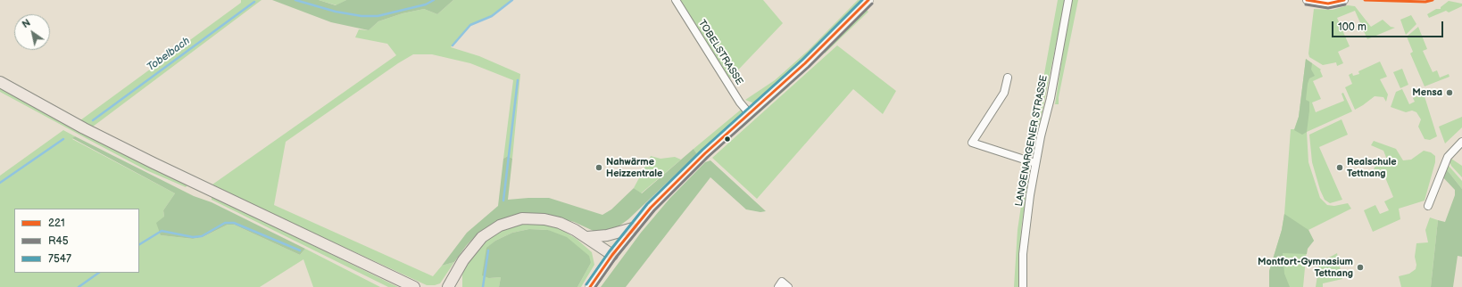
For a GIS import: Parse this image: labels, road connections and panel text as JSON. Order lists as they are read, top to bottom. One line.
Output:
{"streets":{"street":["TOBELSTRASSE","LANGENARGENER STRASSE"]},"water":["Tobelbach"],"places":["Mensa","Nahwärme Heizzentrale","Realschule Tettnang","Montfort-Gymnasium Tettnang"],"lines":["transit line 221","transit line 7547","transit line R45"],"legend":["221","R45","7547"],"scale_bar":"100 m","north":"top left"}
